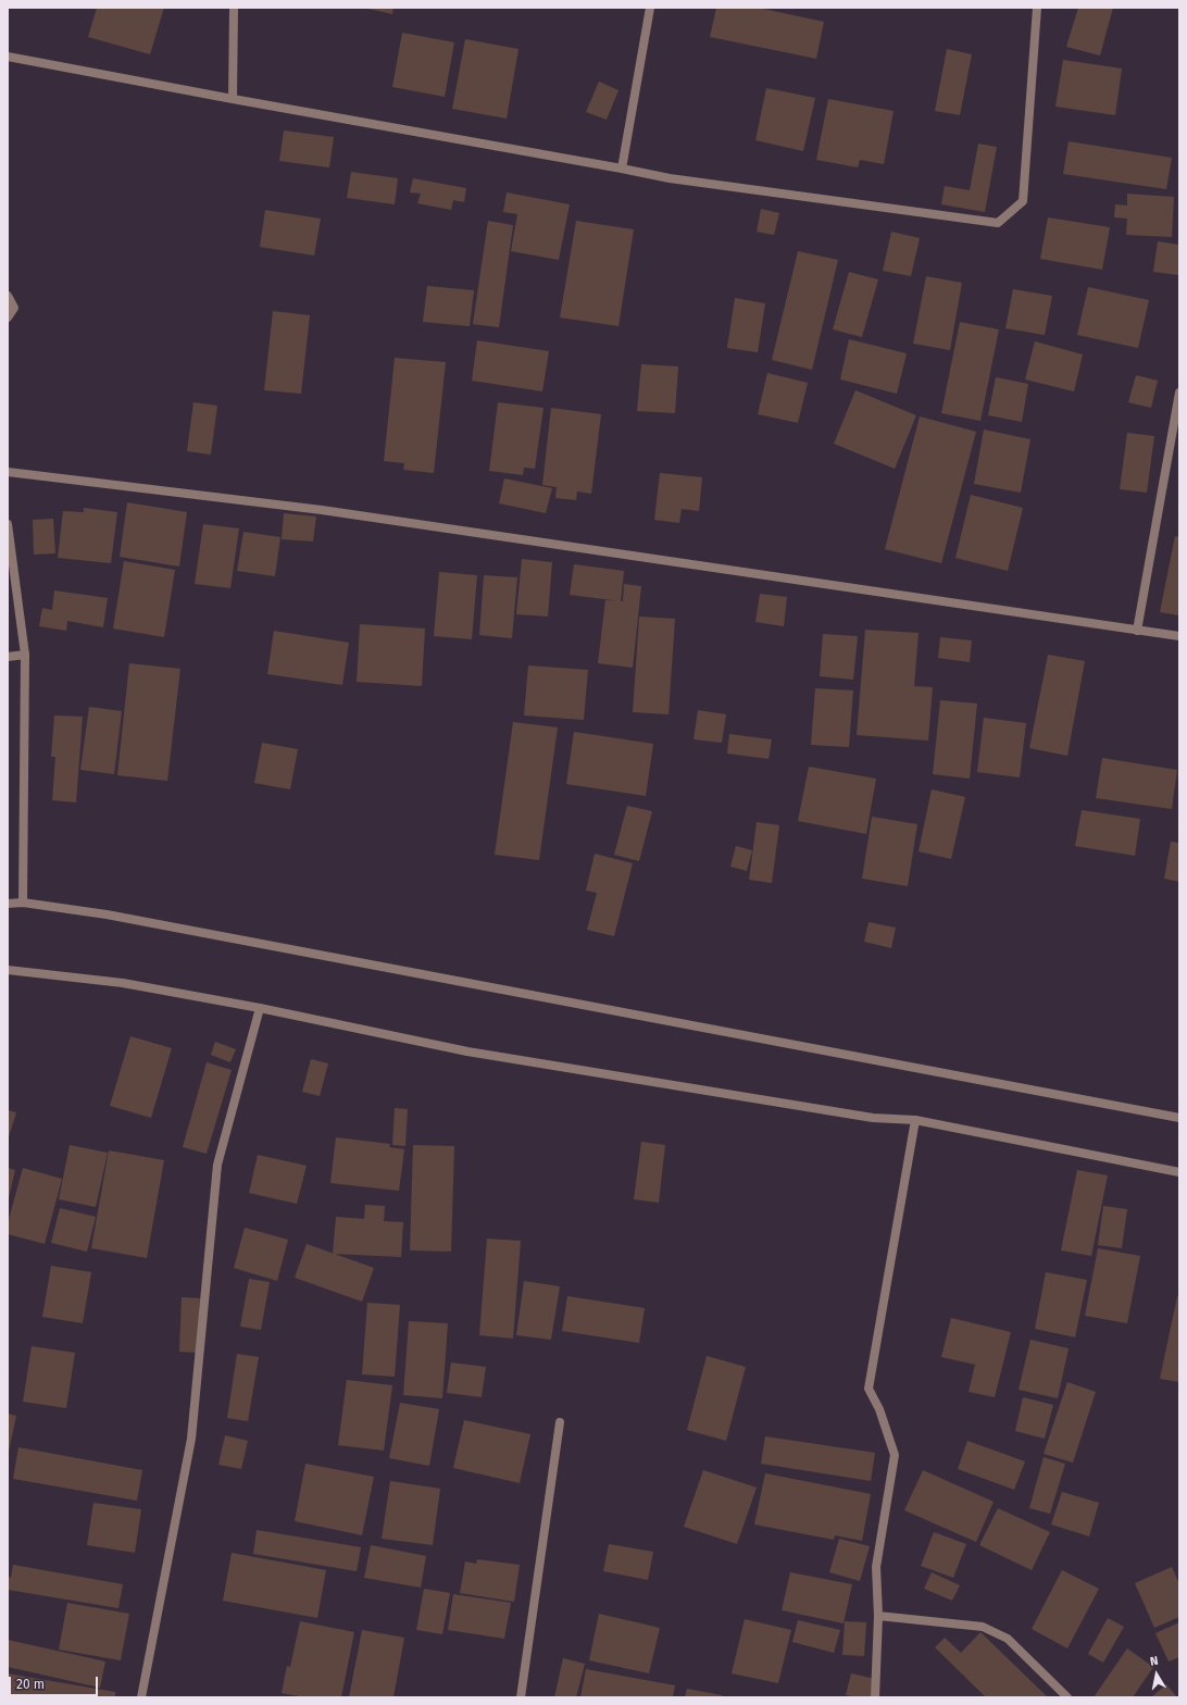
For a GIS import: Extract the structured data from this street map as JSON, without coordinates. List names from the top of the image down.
{
  "scale_bar": "20 m",
  "north": "top"
}
